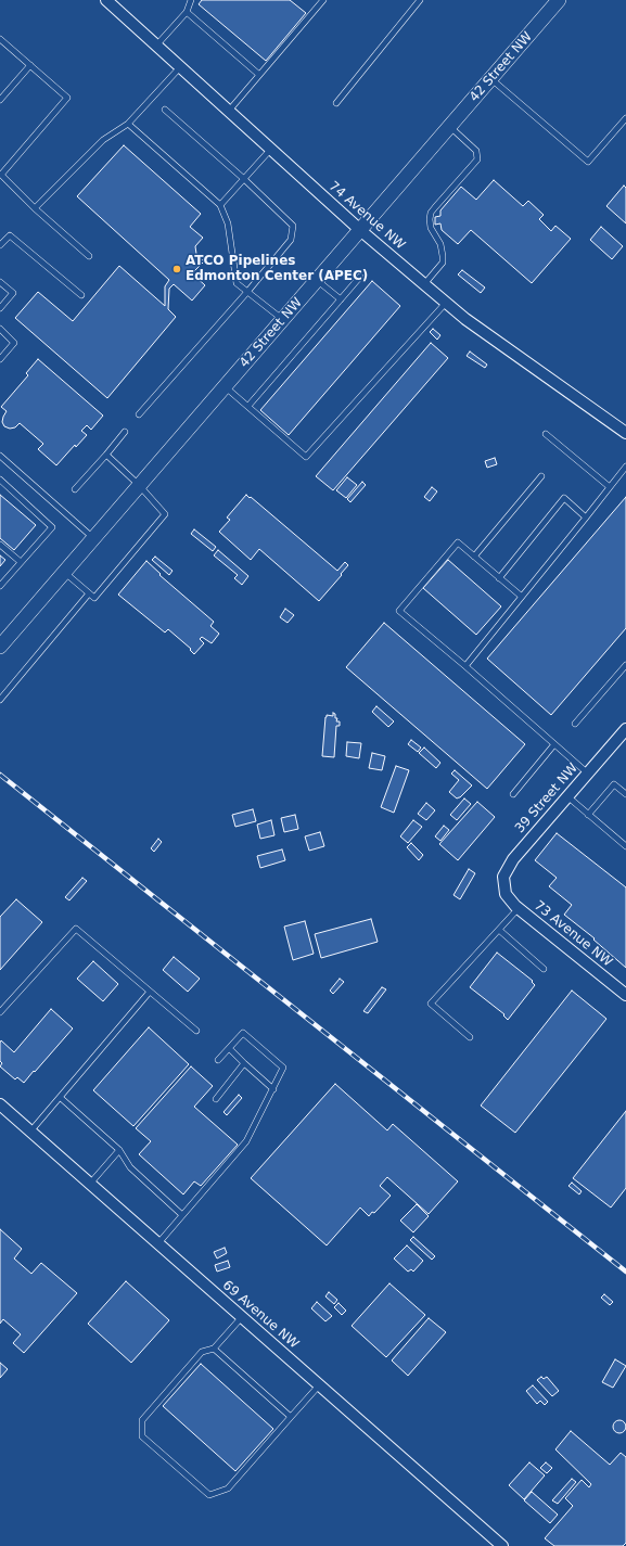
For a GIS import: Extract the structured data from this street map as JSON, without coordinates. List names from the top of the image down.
{
  "streets": {
    "street": [
      "42 Street NW",
      "74 Avenue NW",
      "39 Street NW",
      "73 Avenue NW",
      "69 Avenue NW"
    ]
  },
  "crossings": [
    ["42 Street NW", "74 Avenue NW"],
    ["39 Street NW", "73 Avenue NW"]
  ],
  "places": ["ATCO Pipelines Edmonton Center (APEC)"]
}
